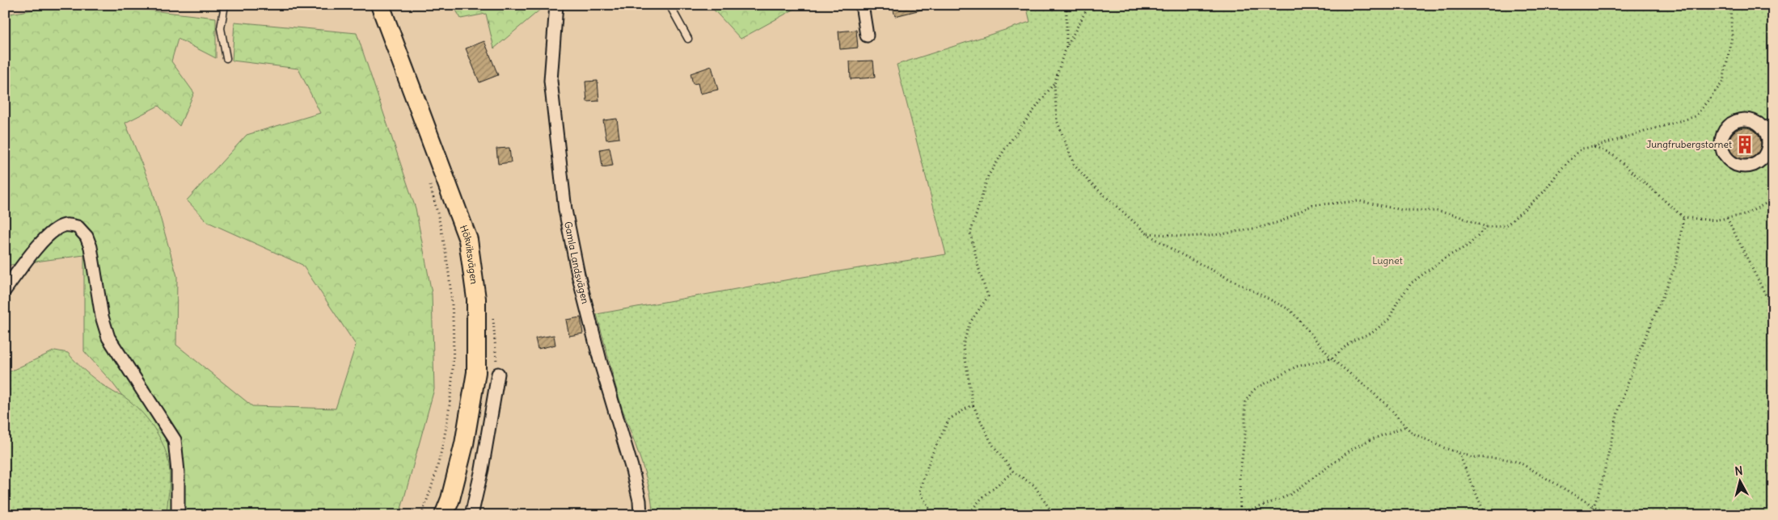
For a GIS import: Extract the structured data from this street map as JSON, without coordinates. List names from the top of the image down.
{
  "streets": {
    "main road": ["Hökviksvägen"],
    "street": ["Gamla Landsvägen"]
  },
  "parks": ["Lugnet"],
  "places": {
    "building": ["Jungfrubergstornet"]
  },
  "north": "top"
}
